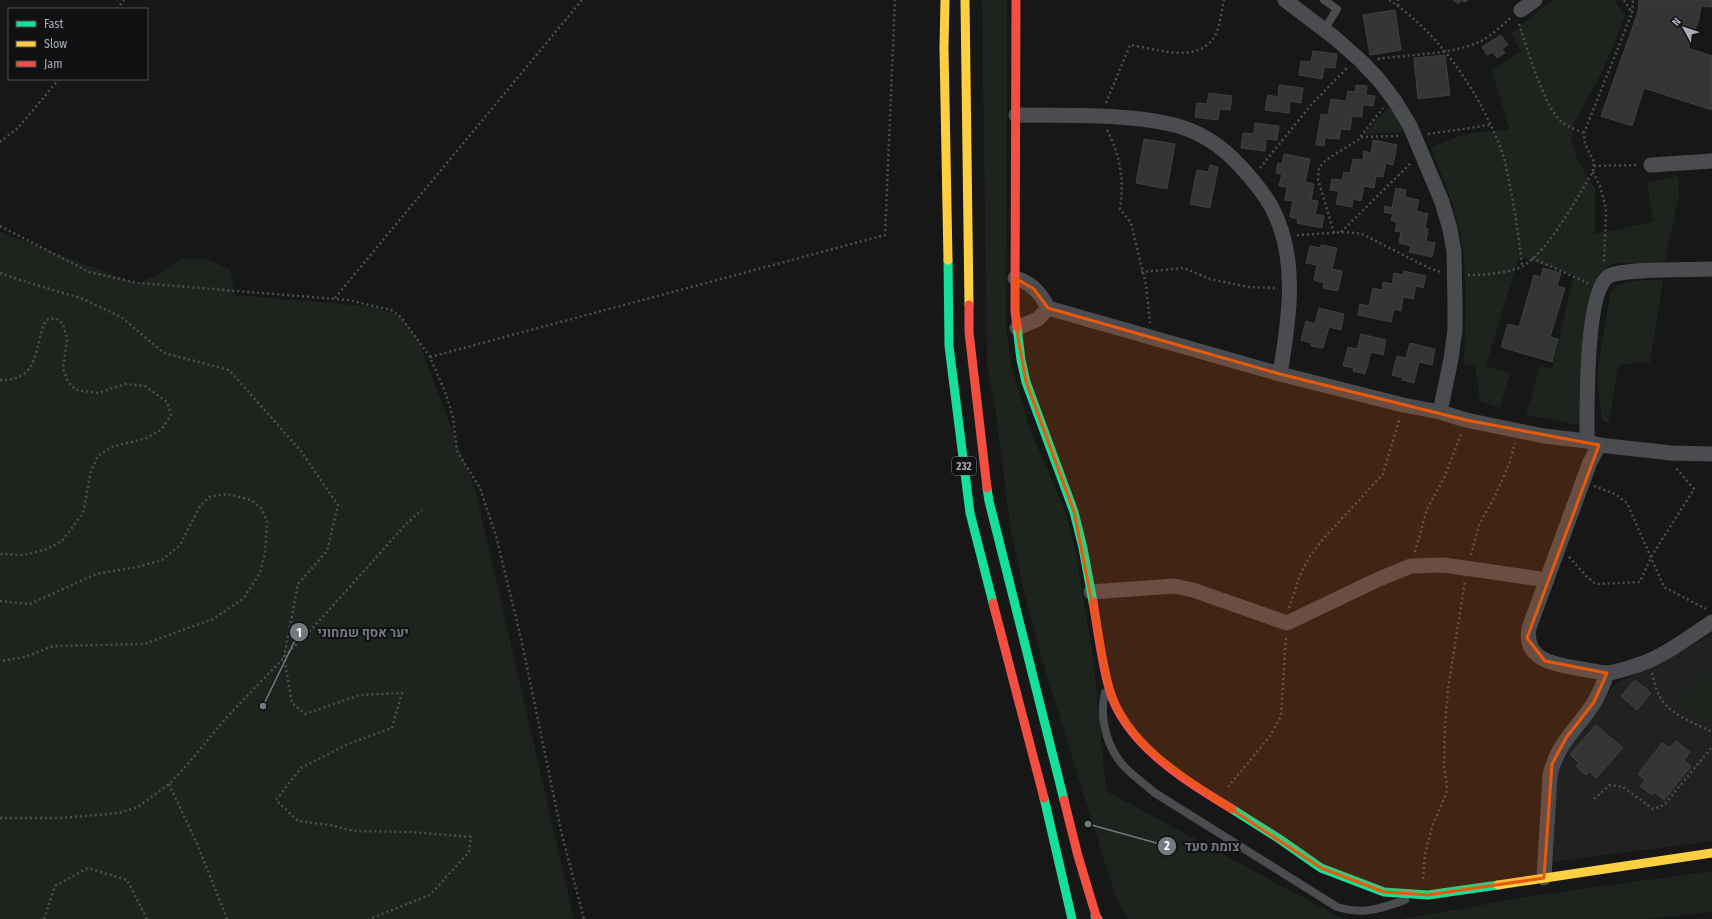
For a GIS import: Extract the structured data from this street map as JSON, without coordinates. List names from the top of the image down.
{
  "streets": {
    "main road": ["232"]
  },
  "places": ["יער אסף שמחוני", "צומת סעד"],
  "legend": ["Fast", "Slow", "Jam"],
  "north": "top left"
}
